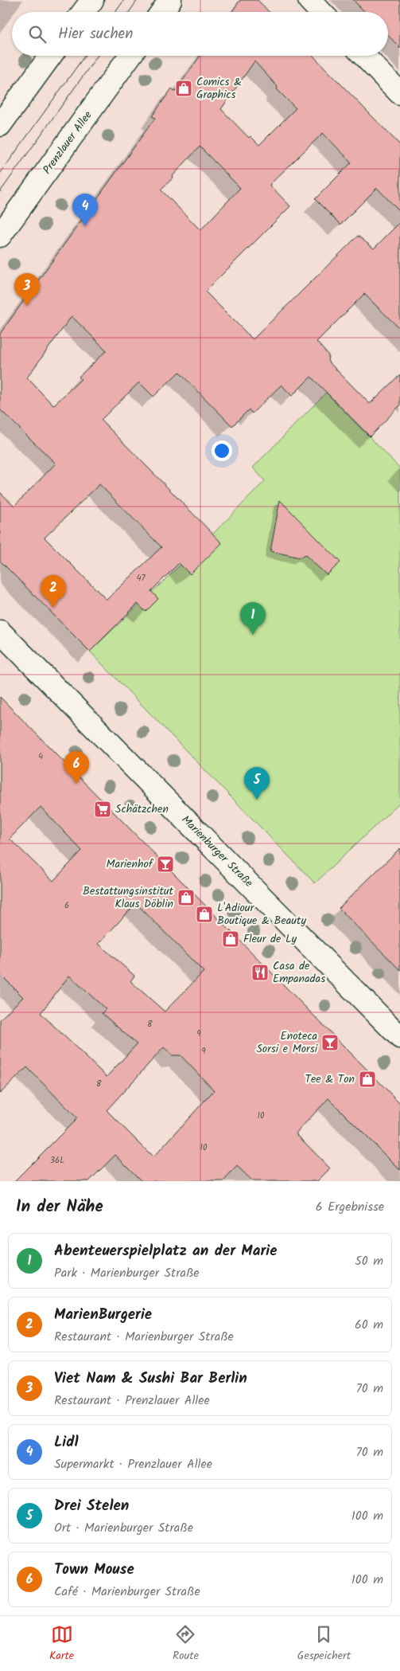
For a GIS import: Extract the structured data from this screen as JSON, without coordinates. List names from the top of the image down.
{
  "streets": {
    "street": ["Prenzlauer Allee", "Marienburger Straße"]
  },
  "places": {
    "shop": [
      "Comics & Graphics",
      "Bestattungsinstitut Klaus Döblin",
      "L'Adiour Boutique & Beauty",
      "Fleur de Ly",
      "Tee & Ton"
    ],
    "supermarket": ["Schätzchen"],
    "bar": ["Marienhof", "Enoteca Sorsi e Morsi"],
    "restaurant": ["Casa de Empanadas"]
  },
  "house_numbers": [
    "47",
    "4",
    "6",
    "8",
    "9",
    "9",
    "8",
    "10",
    "10",
    "36L"
  ],
  "page": {
    "search": "Hier suchen",
    "pins": [
      "4",
      "3",
      "2",
      "1",
      "6",
      "5"
    ],
    "heading": ["In der Nähe", "6 Ergebnisse"],
    "list": [
      {
        "mark": "1",
        "name": "Abenteuerspielplatz an der Marie",
        "note": "Park · Marienburger Straße",
        "value": "50 m"
      },
      {
        "mark": "2",
        "name": "MarienBurgerie",
        "note": "Restaurant · Marienburger Straße",
        "value": "60 m"
      },
      {
        "mark": "3",
        "name": "Viet Nam & Sushi Bar Berlin",
        "note": "Restaurant · Prenzlauer Allee",
        "value": "70 m"
      },
      {
        "mark": "4",
        "name": "Lidl",
        "note": "Supermarkt · Prenzlauer Allee",
        "value": "70 m"
      },
      {
        "mark": "5",
        "name": "Drei Stelen",
        "note": "Ort · Marienburger Straße",
        "value": "100 m"
      },
      {
        "mark": "6",
        "name": "Town Mouse",
        "note": "Café · Marienburger Straße",
        "value": "100 m"
      }
    ],
    "nav": ["Karte", "Route", "Gespeichert"]
  }
}
